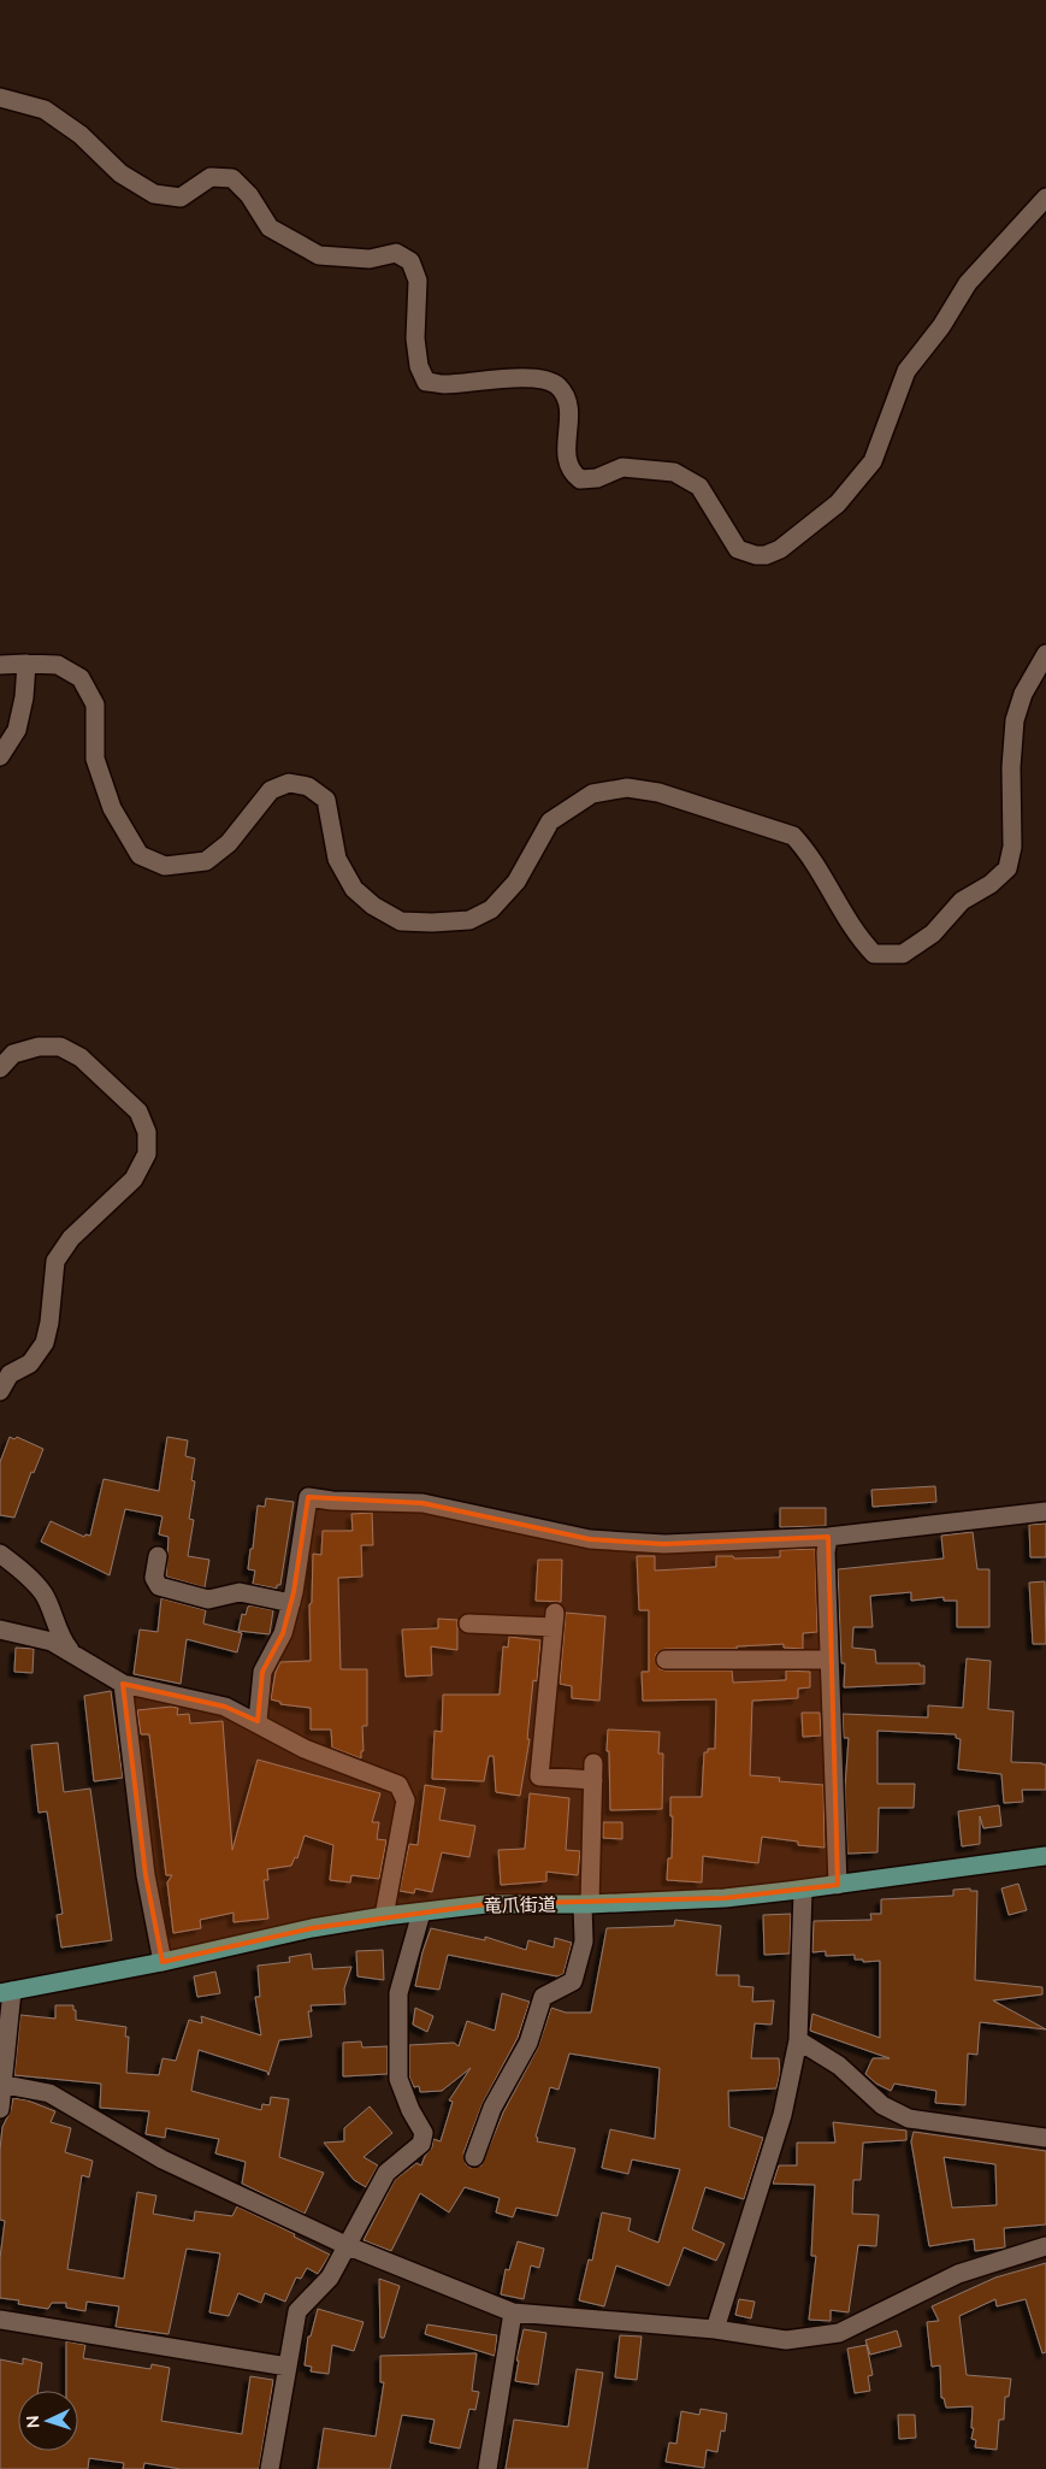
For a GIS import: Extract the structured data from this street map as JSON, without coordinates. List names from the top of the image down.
{
  "streets": {
    "main road": ["竜爪街道"]
  },
  "north": "left"
}
